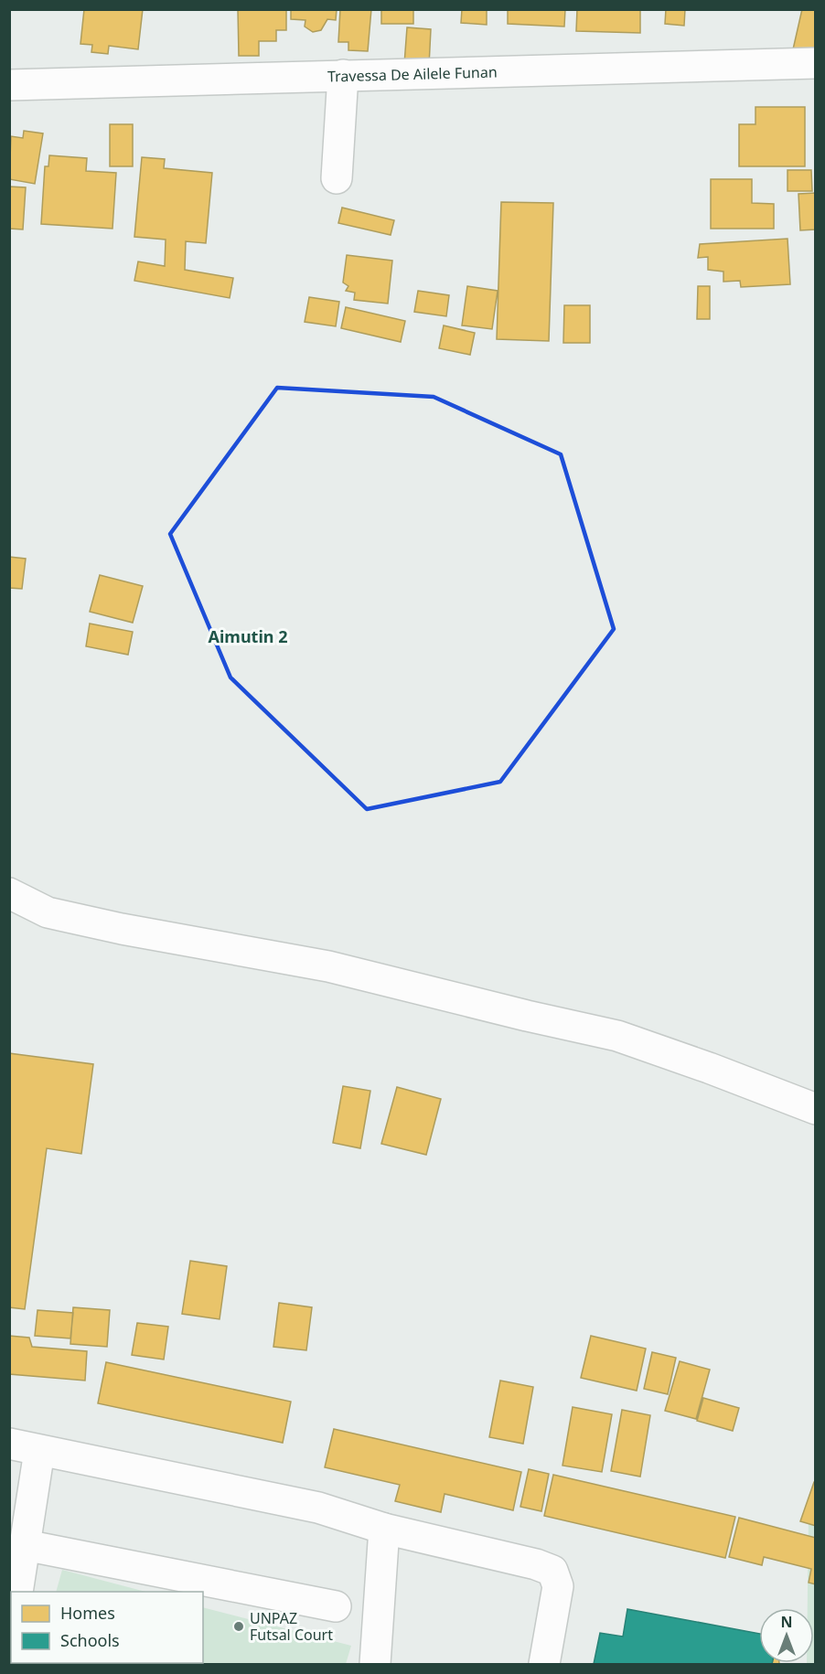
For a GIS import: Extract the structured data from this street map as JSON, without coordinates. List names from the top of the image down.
{
  "streets": {
    "street": ["Travessa De Ailele Funan"]
  },
  "districts": ["Aimutin 2"],
  "places": ["UNPAZ Futsal Court"],
  "legend": ["Homes", "Schools"],
  "north": "top"
}
